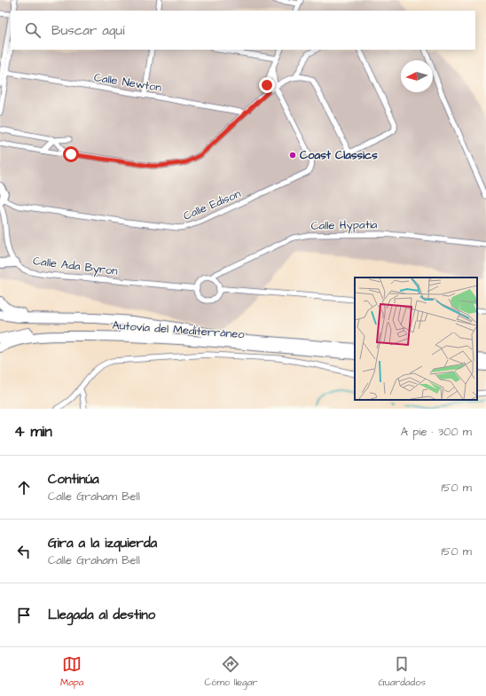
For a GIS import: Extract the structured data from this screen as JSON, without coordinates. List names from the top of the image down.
{
  "streets": {
    "highway": ["Autovía del Mediterráneo"],
    "street": [
      "Calle Newton",
      "Calle Edison",
      "Calle Hypatia",
      "Calle Ada Byron"
    ]
  },
  "crossings": [
    ["Calle Hypatia", "Calle Ada Byron"]
  ],
  "places": ["Coast Classics"],
  "north": "left",
  "page": {
    "search": "Buscar aquí",
    "heading": ["4 min", "A pie · 300 m"],
    "list": [
      ["Continúa", "Calle Graham Bell", "150 m"],
      ["Gira a la izquierda", "Calle Graham Bell", "150 m"],
      "Llegada al destino"
    ],
    "nav": ["Mapa", "Cómo llegar", "Guardados"]
  }
}
